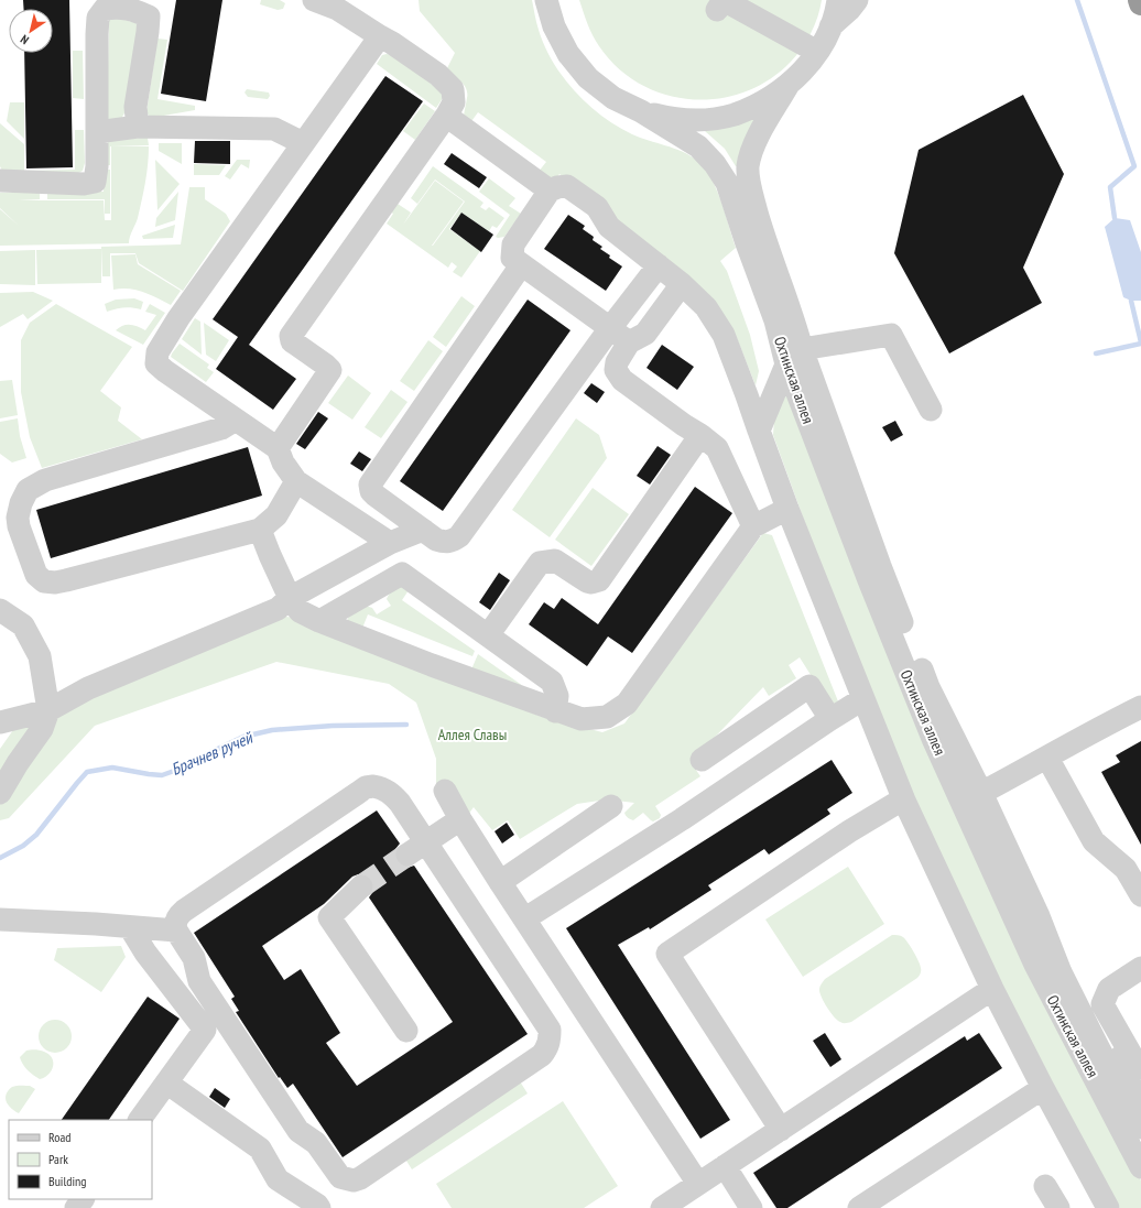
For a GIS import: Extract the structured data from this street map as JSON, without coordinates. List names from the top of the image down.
{
  "streets": {
    "street": ["Охтинская аллея"]
  },
  "water": ["Брачнев ручей"],
  "parks": ["Аллея Славы"],
  "legend": ["Road", "Park", "Building"],
  "north": "bottom left"
}
